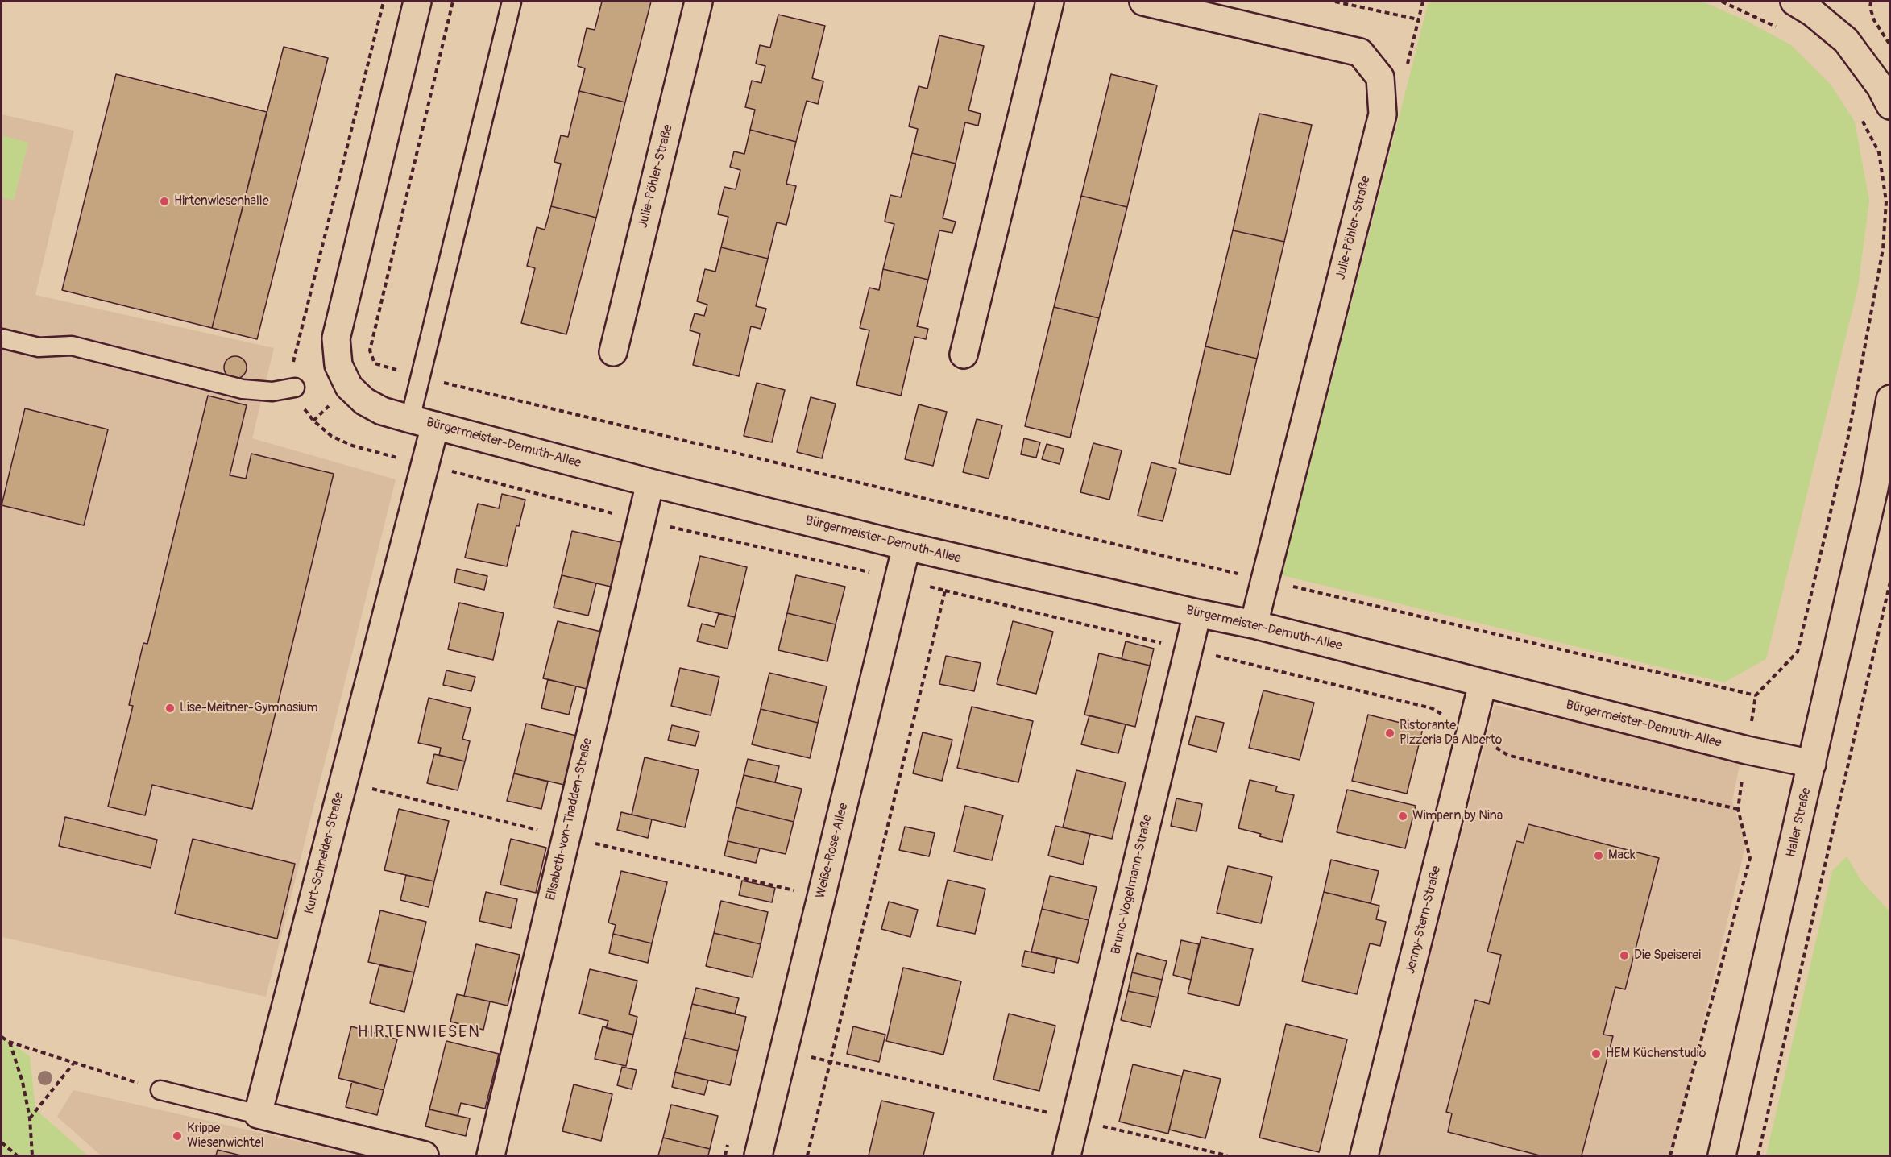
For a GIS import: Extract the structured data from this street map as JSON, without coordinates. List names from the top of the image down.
{
  "streets": {
    "street": [
      "Julie-Pöhler-Straße",
      "Bürgermeister-Demuth-Allee",
      "Elisabeth-von-Thadden-Straße",
      "Haller Straße",
      "Weiße-Rose-Allee",
      "Kurt-Schneider-Straße",
      "Bruno-Vogelmann-Straße",
      "Jenny-Stern-Straße"
    ]
  },
  "crossings": [
    ["Julie-Pöhler-Straße", "Bürgermeister-Demuth-Allee"],
    ["Bürgermeister-Demuth-Allee", "Elisabeth-von-Thadden-Straße"],
    ["Bürgermeister-Demuth-Allee", "Haller Straße"],
    ["Bürgermeister-Demuth-Allee", "Weiße-Rose-Allee"],
    ["Bürgermeister-Demuth-Allee", "Kurt-Schneider-Straße"],
    ["Bürgermeister-Demuth-Allee", "Bruno-Vogelmann-Straße"],
    ["Bürgermeister-Demuth-Allee", "Jenny-Stern-Straße"]
  ],
  "districts": ["HIRTENWIESEN"],
  "places": [
    "Hirtenwiesenhalle",
    "Lise-Meitner-Gymnasium",
    "Ristorante Pizzeria Da Alberto",
    "Wimpern by Nina",
    "Mack",
    "Die Speiserei",
    "HEM Küchenstudio",
    "Krippe Wiesenwichtel"
  ]
}
